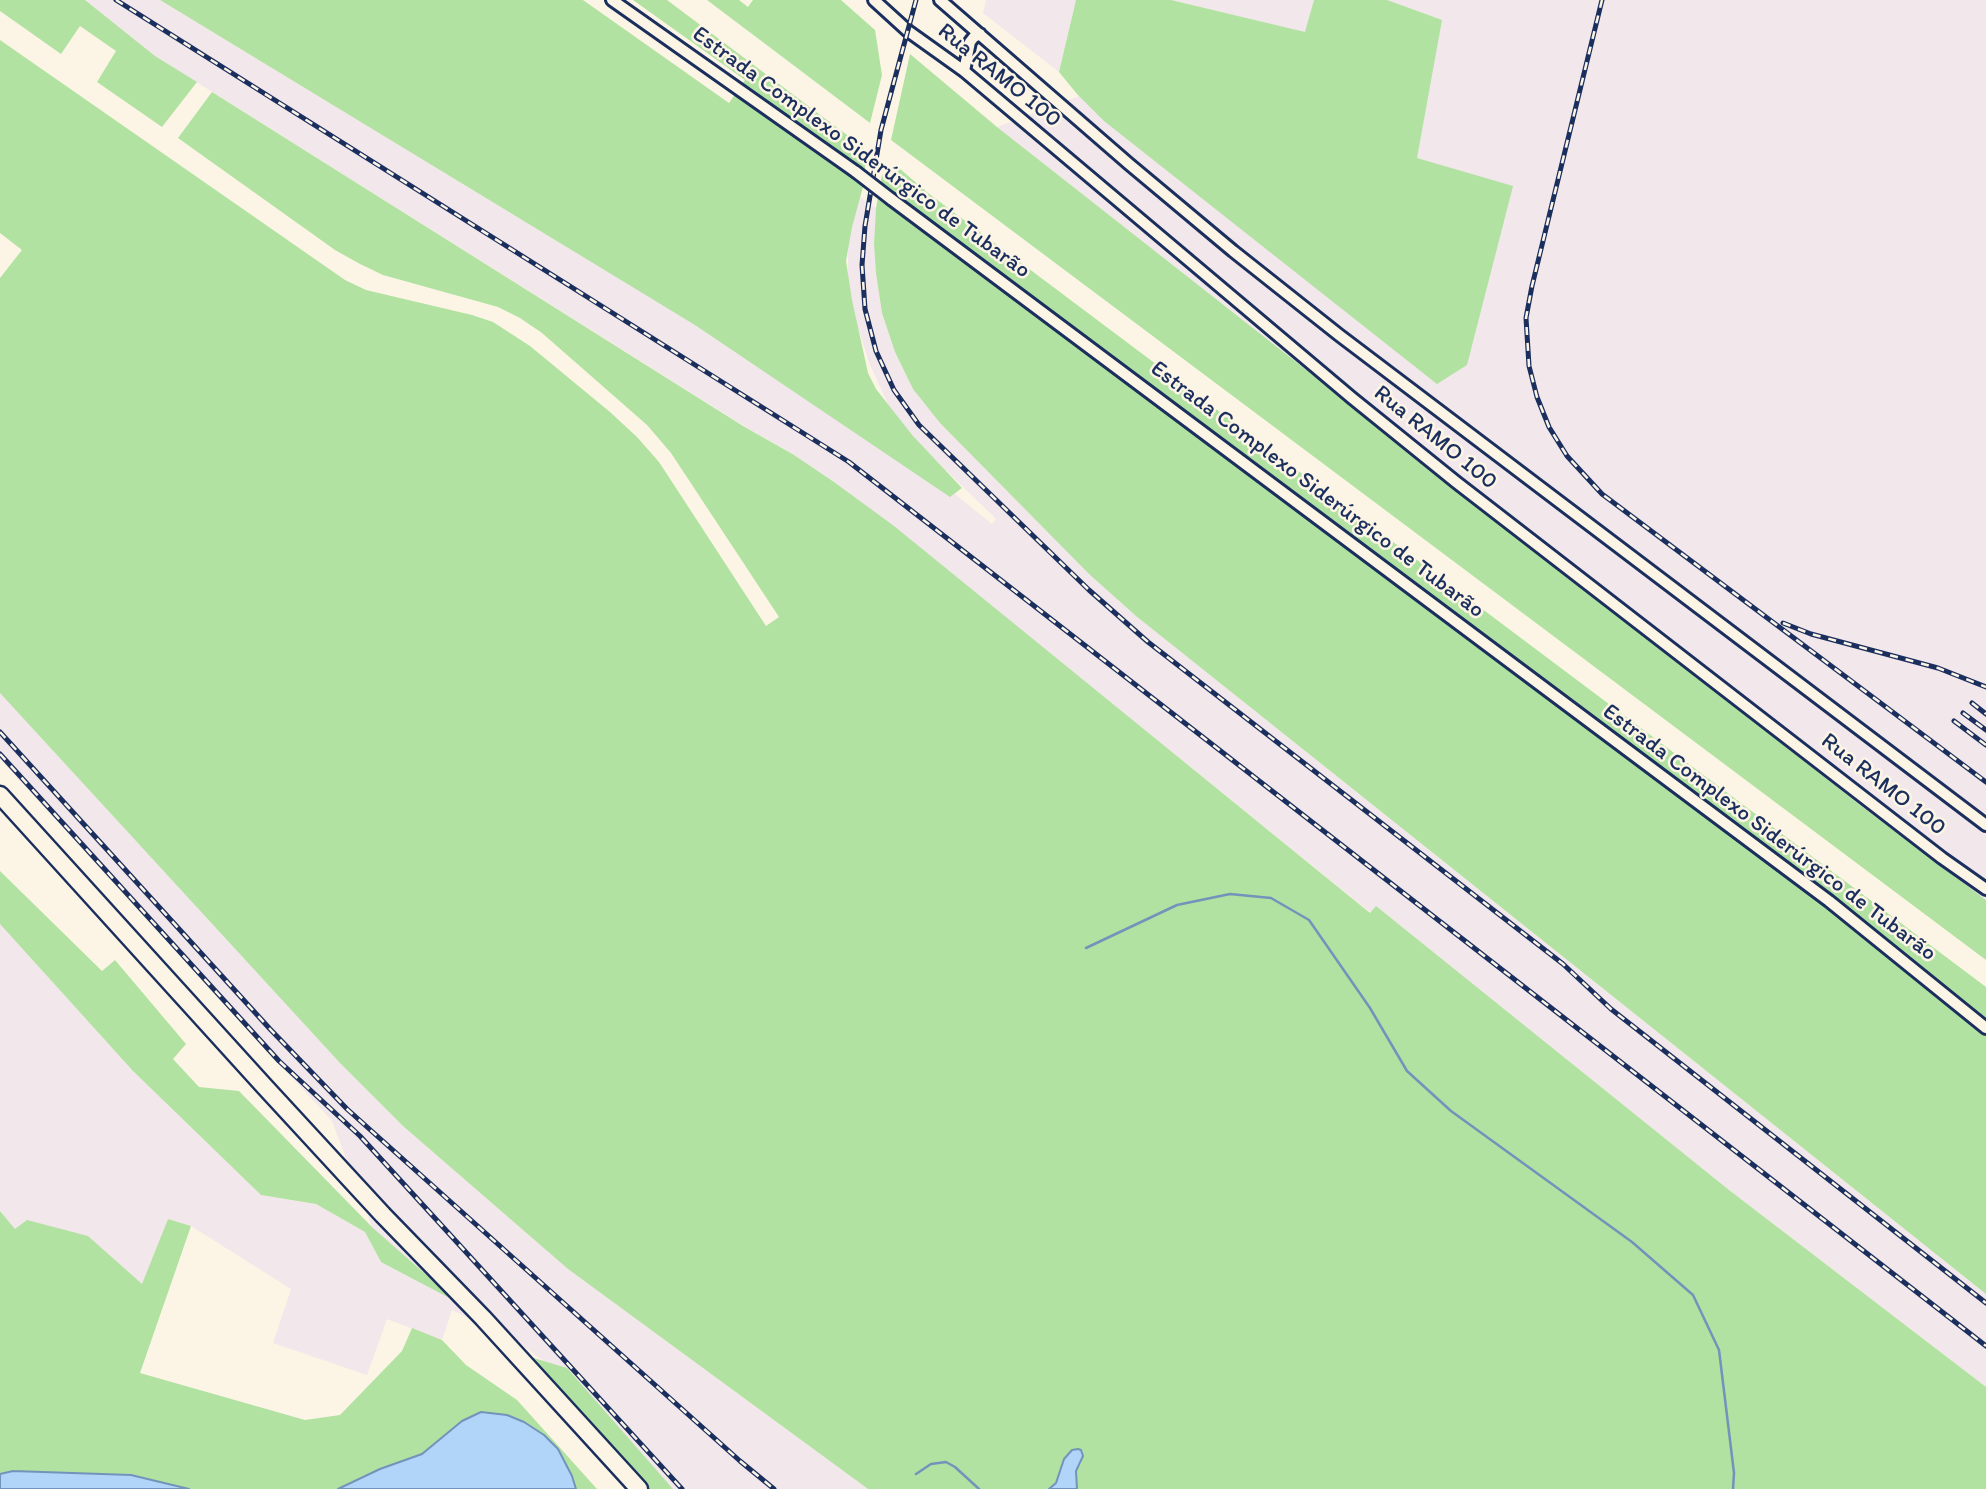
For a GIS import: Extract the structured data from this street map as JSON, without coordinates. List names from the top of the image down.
{
  "streets": {
    "street": ["Rua RAMO 100", "Estrada Complexo Siderúrgico de Tubarão"]
  }
}
